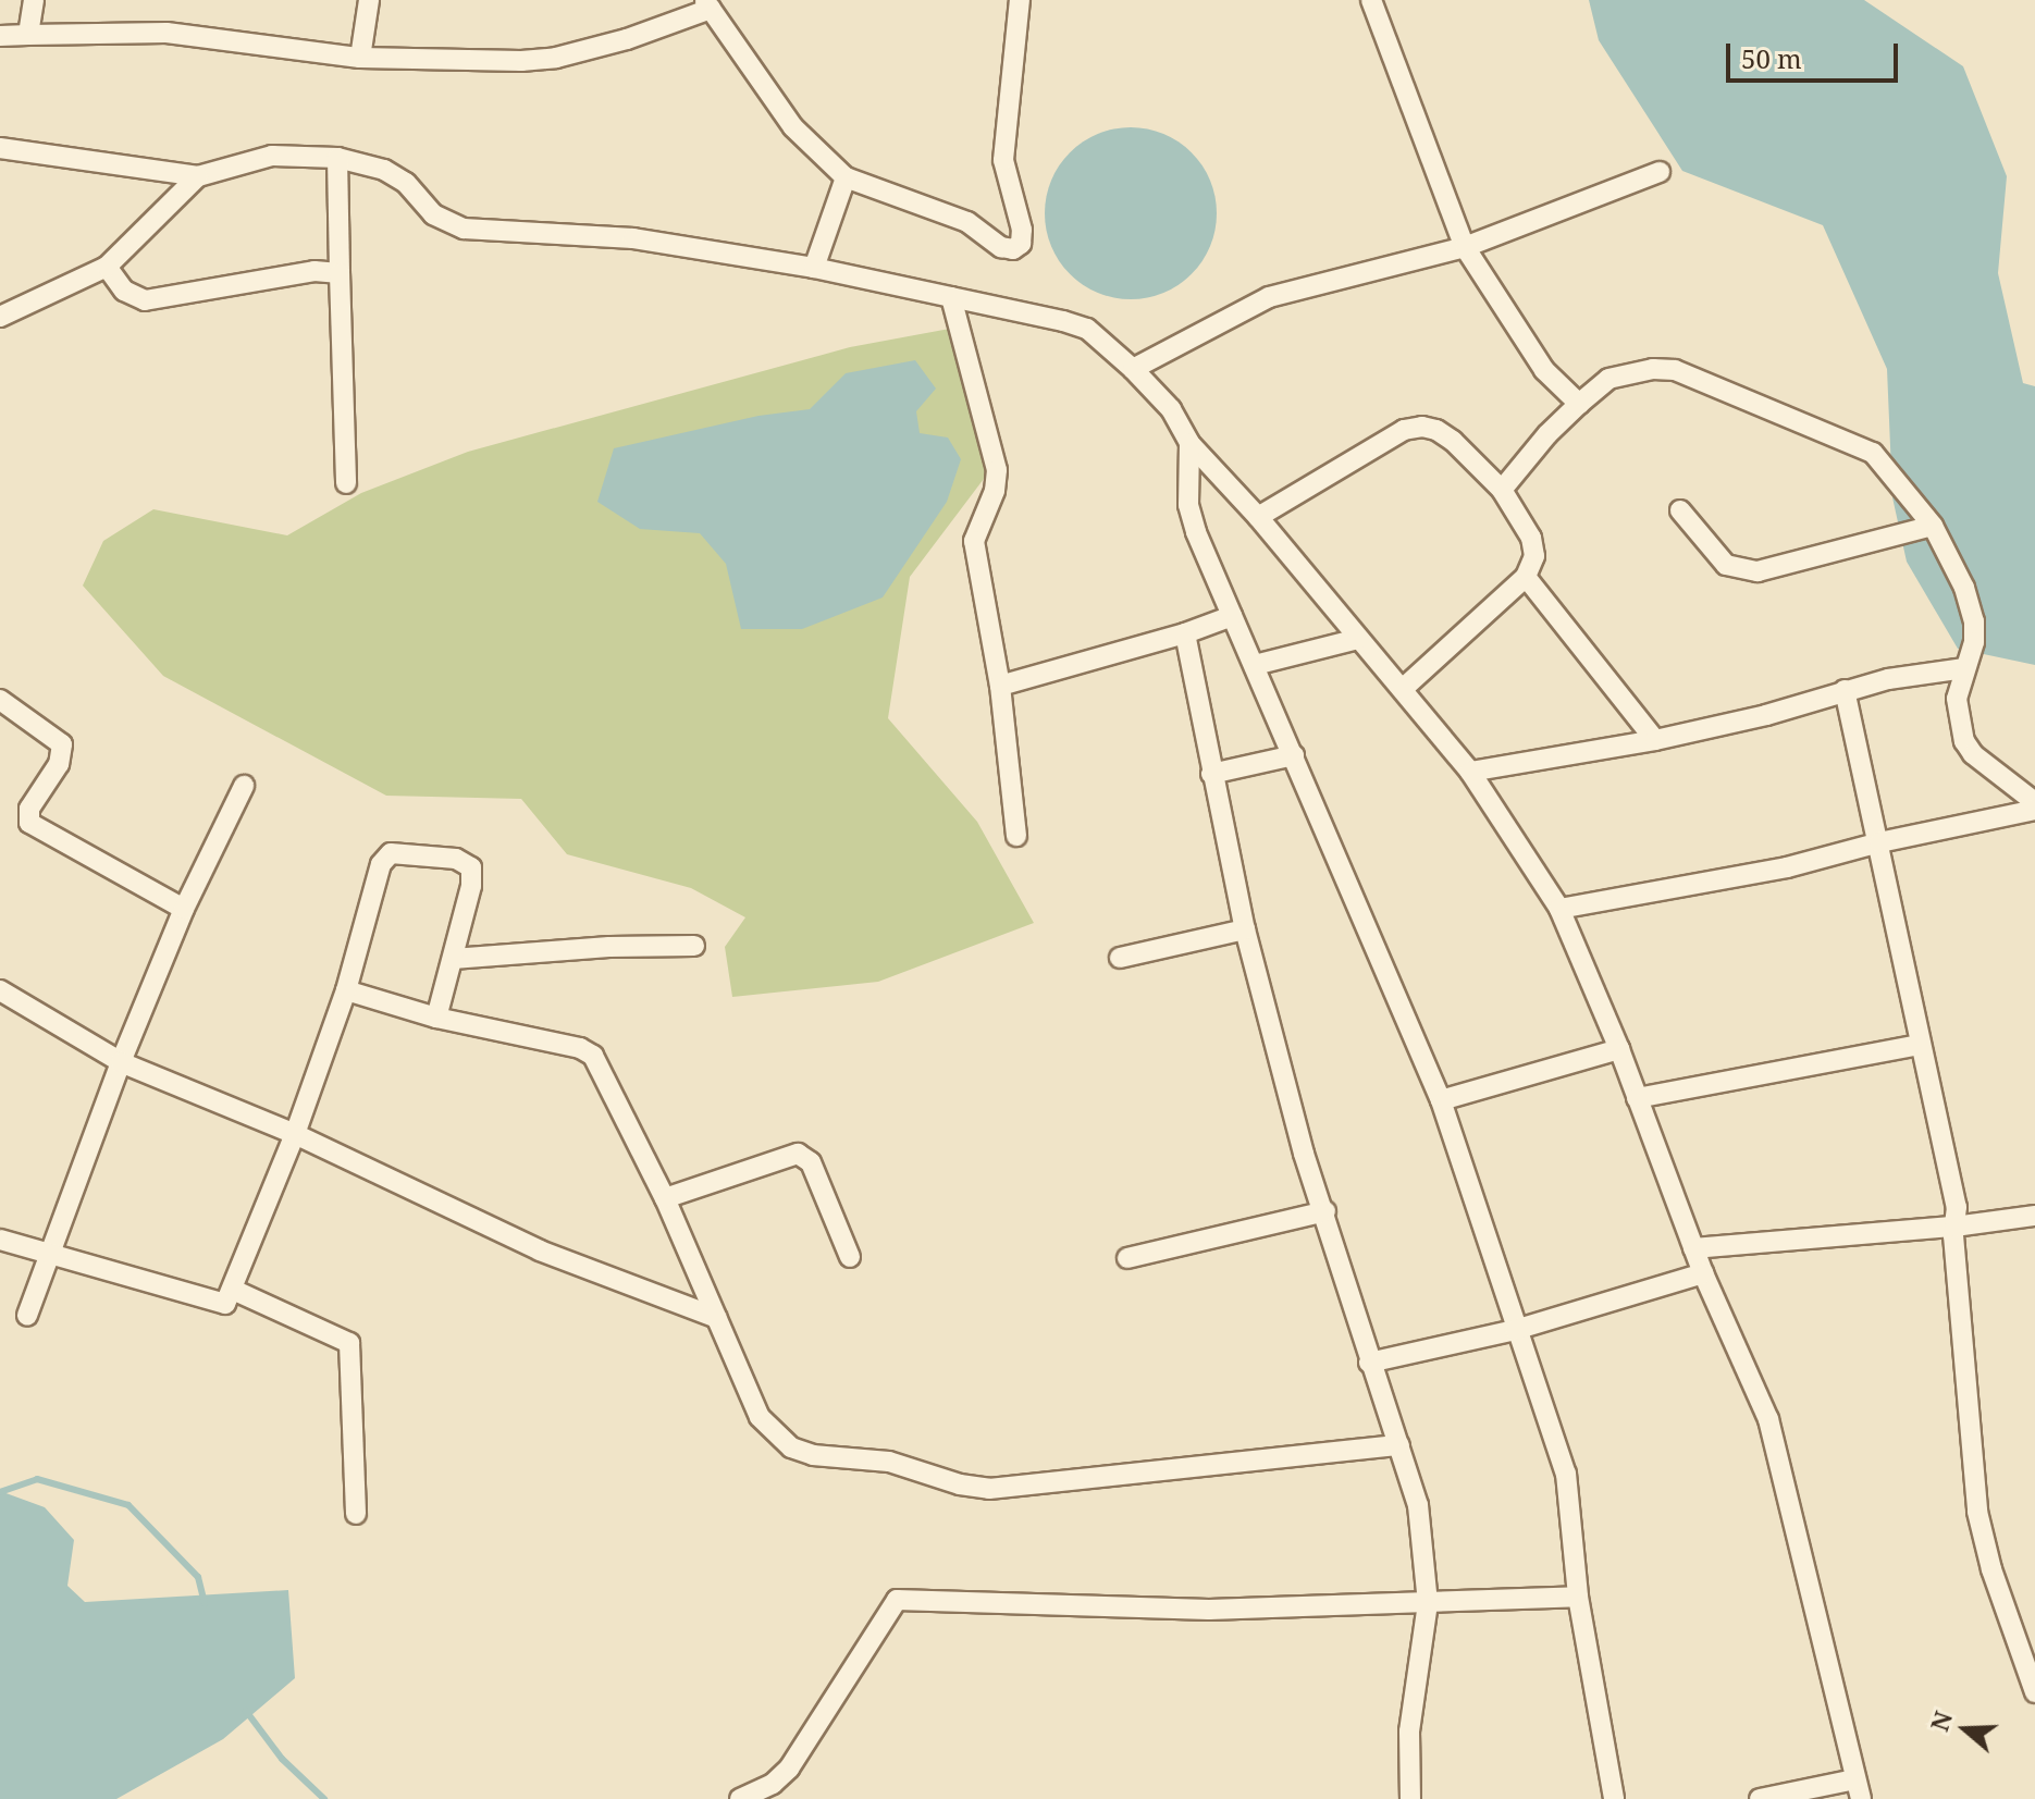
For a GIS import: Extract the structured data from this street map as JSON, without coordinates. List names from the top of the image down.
{
  "scale_bar": "50 m",
  "north": "left"
}
